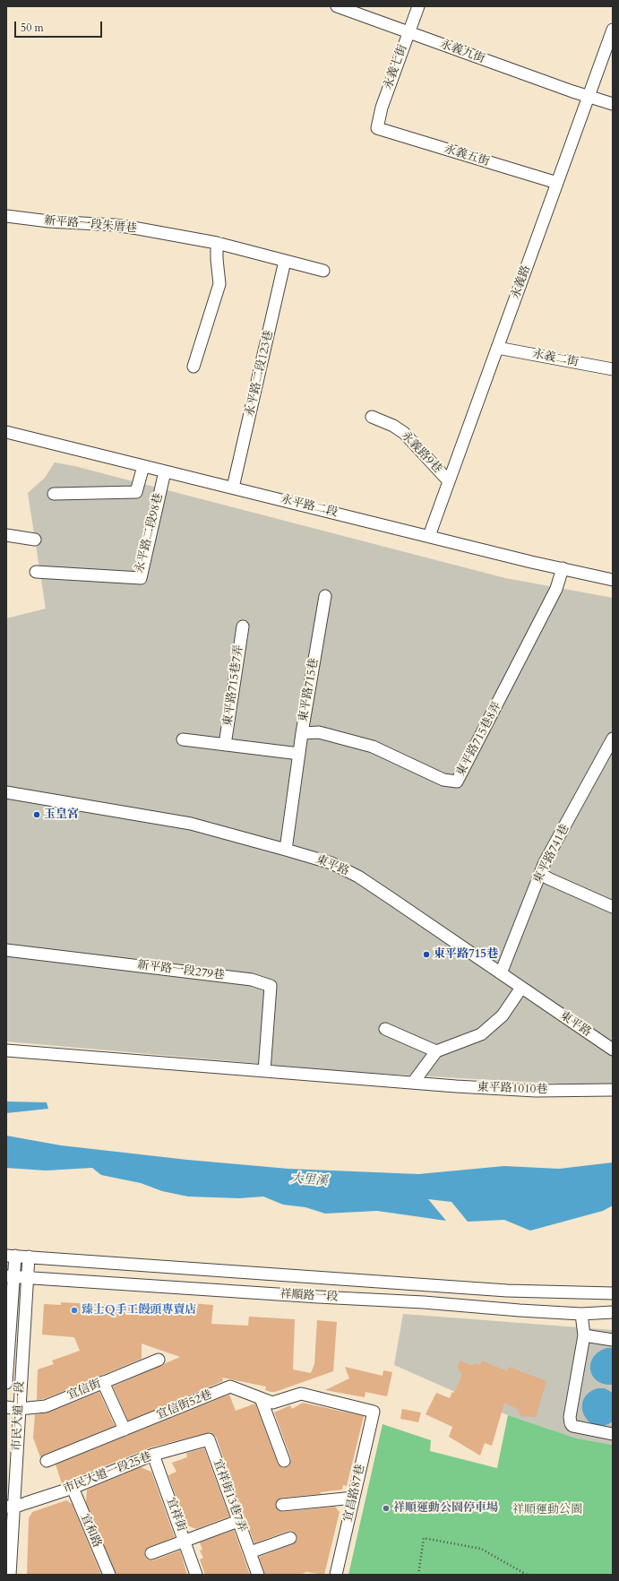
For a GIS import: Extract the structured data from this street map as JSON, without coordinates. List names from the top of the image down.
{
  "streets": {
    "street": [
      "永義九街",
      "永義七街",
      "永義五街",
      "新平路一段朱厝巷",
      "永義路",
      "永義二街",
      "永平路二段123巷",
      "永義路9巷",
      "永平路二段",
      "永平路二段98巷",
      "東平路715巷7弄",
      "東平路715巷",
      "東平路715巷8弄",
      "東平路741巷",
      "東平路",
      "新平路一段279巷",
      "東平路1010巷",
      "祥順路一段",
      "宜信街",
      "宜信街52巷",
      "市民大道一段",
      "市民大道一段25巷",
      "宜昌路87巷",
      "宜祥街13巷7弄",
      "宜祥街",
      "宜和路"
    ]
  },
  "crossings": [
    ["永義九街", "永義七街"],
    ["永義九街", "永義路"],
    ["永義七街", "永義五街"],
    ["永義五街", "永義路"],
    ["新平路一段朱厝巷", "永平路二段123巷"],
    ["永義路", "永義二街"],
    ["永義路", "永義路9巷"],
    ["永義路", "永平路二段"],
    ["永平路二段123巷", "永平路二段"],
    ["永平路二段", "永平路二段98巷"],
    ["永平路二段", "東平路715巷8弄"],
    ["東平路715巷", "東平路715巷8弄"],
    ["東平路715巷", "東平路"],
    ["東平路741巷", "東平路"],
    ["新平路一段279巷", "東平路1010巷"],
    ["祥順路一段", "市民大道一段"],
    ["宜信街", "市民大道一段"],
    ["宜信街52巷", "宜昌路87巷"],
    ["市民大道一段", "市民大道一段25巷"],
    ["市民大道一段25巷", "宜祥街13巷7弄"],
    ["市民大道一段25巷", "宜祥街"],
    ["市民大道一段25巷", "宜和路"]
  ],
  "water": ["大里溪"],
  "parks": ["祥順運動公園"],
  "places": [
    "玉皇宮",
    "東平路715巷",
    "臻士Q手工饅頭專賣店",
    "祥順運動公園停車場"
  ],
  "scale_bar": "50 m"
}
